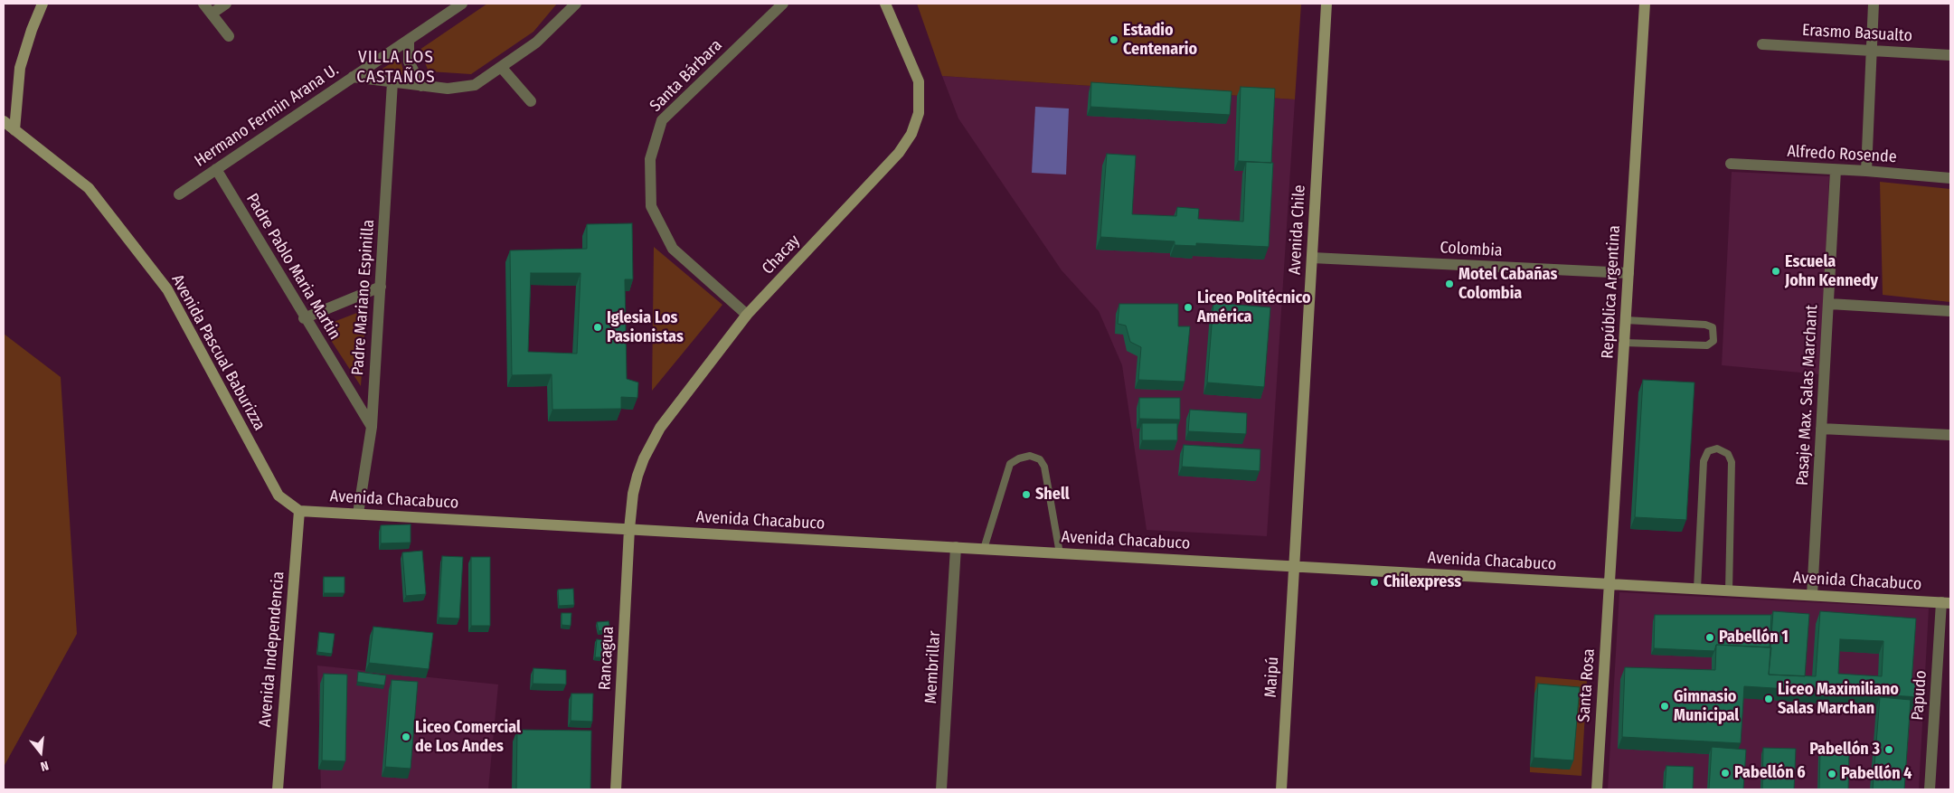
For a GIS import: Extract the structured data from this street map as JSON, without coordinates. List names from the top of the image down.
{
  "streets": {
    "main road": [
      "Avenida Chile",
      "Chacay",
      "República Argentina",
      "Avenida Pascual Baburizza",
      "Avenida Chacabuco",
      "Avenida Independencia",
      "Rancagua",
      "Maipú",
      "Santa Rosa"
    ],
    "street": [
      "Erasmo Basualto",
      "Santa Bárbara",
      "Hermano Fermin Arana U.",
      "Alfredo Rosende",
      "Colombia",
      "Padre Pablo Maria Martin",
      "Padre Mariano Espinilla",
      "Pasaje Max. Salas Marchant",
      "Membrillar",
      "Papudo"
    ]
  },
  "crossings": [
    ["Santa Bárbara", "Chacay"],
    ["Hermano Fermin Arana U.", "Padre Pablo Maria Martin"],
    ["Alfredo Rosende", "Pasaje Max. Salas Marchant"],
    ["Avenida Chile", "Colombia"],
    ["Avenida Chile", "Avenida Chacabuco"],
    ["Avenida Chile", "Maipú"],
    ["Colombia", "República Argentina"],
    ["Chacay", "Avenida Chacabuco"],
    ["Chacay", "Rancagua"],
    ["Padre Pablo Maria Martin", "Padre Mariano Espinilla"],
    ["República Argentina", "Avenida Chacabuco"],
    ["República Argentina", "Santa Rosa"],
    ["Padre Mariano Espinilla", "Avenida Chacabuco"],
    ["Avenida Pascual Baburizza", "Avenida Chacabuco"],
    ["Avenida Pascual Baburizza", "Avenida Independencia"],
    ["Pasaje Max. Salas Marchant", "Avenida Chacabuco"],
    ["Avenida Chacabuco", "Avenida Independencia"],
    ["Avenida Chacabuco", "Rancagua"],
    ["Avenida Chacabuco", "Membrillar"],
    ["Avenida Chacabuco", "Maipú"],
    ["Avenida Chacabuco", "Santa Rosa"],
    ["Avenida Chacabuco", "Papudo"]
  ],
  "districts": ["VILLA LOS CASTAÑOS"],
  "places": [
    "Estadio Centenario",
    "Escuela John Kennedy",
    "Motel Cabañas Colombia",
    "Liceo Politécnico América",
    "Iglesia Los Pasionistas",
    "Shell",
    "Chilexpress",
    "Pabellón 1",
    "Liceo Maximiliano Salas Marchan",
    "Gimnasio Municipal",
    "Liceo Comercial de Los Andes",
    "Pabellón 3",
    "Pabellón 6",
    "Pabellón 4"
  ],
  "north": "bottom"
}
